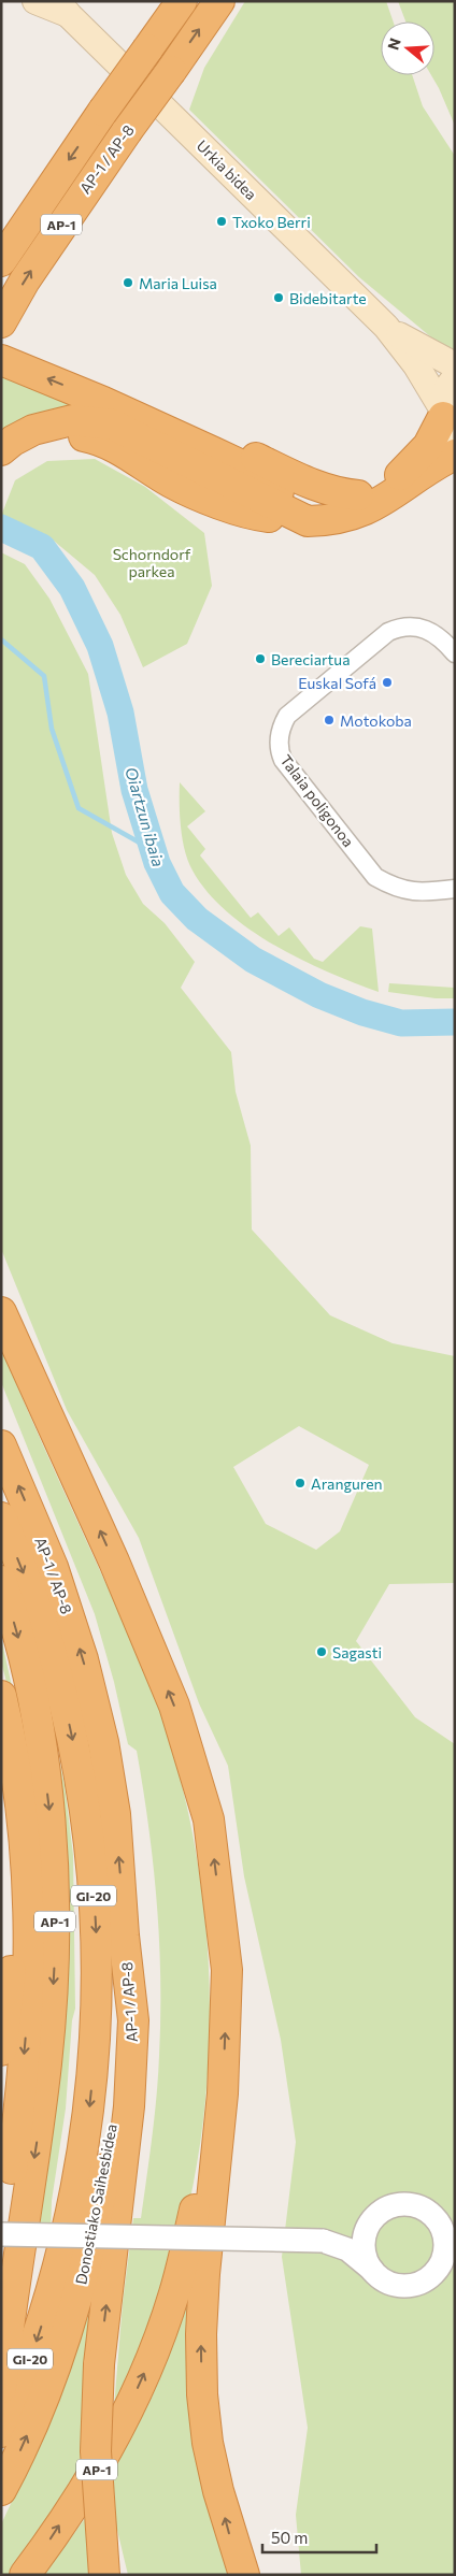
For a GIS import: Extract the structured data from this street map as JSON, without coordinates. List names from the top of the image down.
{
  "streets": {
    "highway": [
      "AP-1 / AP-8",
      "AP-1",
      "GI-20",
      "Donostiako Saihesbidea"
    ],
    "main road": ["Urkia bidea"],
    "street": ["Talaia poligonoa"]
  },
  "crossings": [
    ["AP-1 / AP-8", "Donostiako Saihesbidea"]
  ],
  "water": ["Oiartzun ibaia"],
  "parks": ["Schorndorf parkea"],
  "places": [
    "Txoko Berri",
    "Maria Luisa",
    "Bidebitarte",
    "Bereciartua",
    "Euskal Sofá",
    "Motokoba",
    "Aranguren",
    "Sagasti"
  ],
  "scale_bar": "50 m",
  "north": "left"
}
